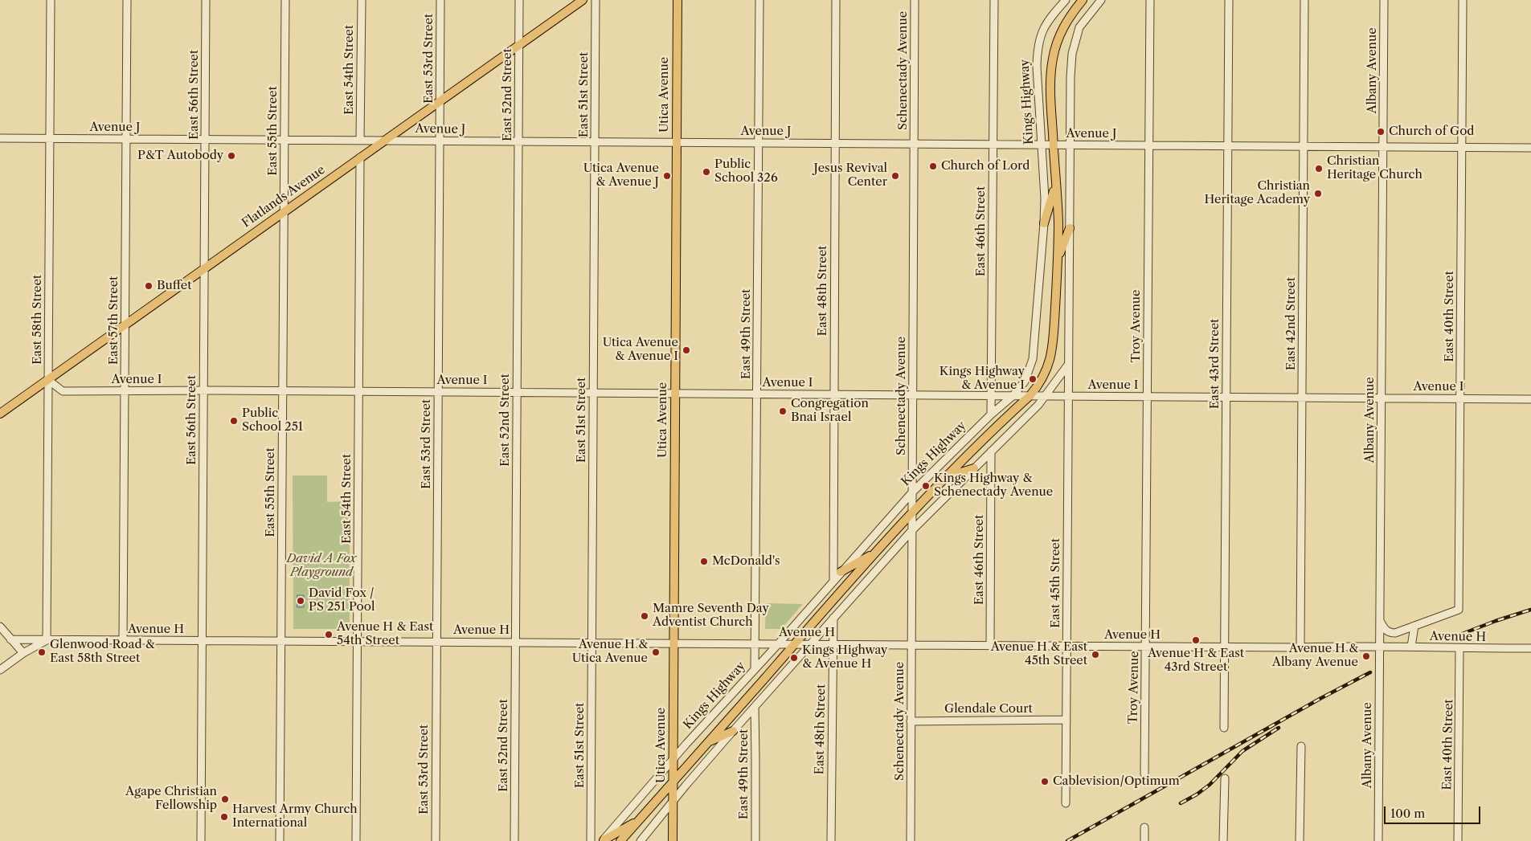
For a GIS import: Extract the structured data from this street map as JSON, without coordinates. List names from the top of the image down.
{
  "streets": {
    "main road": ["Utica Avenue", "Kings Highway", "Flatlands Avenue"],
    "street": [
      "East 53rd Street",
      "East 54th Street",
      "Schenectady Avenue",
      "Albany Avenue",
      "East 56th Street",
      "East 52nd Street",
      "East 51st Street",
      "Avenue J",
      "East 55th Street",
      "East 46th Street",
      "East 48th Street",
      "East 40th Street",
      "East 58th Street",
      "East 57th Street",
      "East 42nd Street",
      "Troy Avenue",
      "East 49th Street",
      "East 43rd Street",
      "Avenue I",
      "East 45th Street",
      "Avenue H",
      "Glendale Court"
    ]
  },
  "crossings": [
    ["East 53rd Street", "Avenue J"],
    ["East 53rd Street", "Flatlands Avenue"],
    ["East 53rd Street", "Avenue I"],
    ["East 53rd Street", "Avenue H"],
    ["East 54th Street", "Avenue J"],
    ["East 54th Street", "Flatlands Avenue"],
    ["East 54th Street", "Avenue I"],
    ["East 54th Street", "Avenue H"],
    ["Schenectady Avenue", "Kings Highway"],
    ["Schenectady Avenue", "Avenue J"],
    ["Schenectady Avenue", "Avenue I"],
    ["Schenectady Avenue", "Avenue H"],
    ["Schenectady Avenue", "Glendale Court"],
    ["Albany Avenue", "Avenue J"],
    ["Albany Avenue", "East 40th Street"],
    ["Albany Avenue", "Avenue I"],
    ["Albany Avenue", "Avenue H"],
    ["East 56th Street", "Avenue J"],
    ["East 56th Street", "Flatlands Avenue"],
    ["East 56th Street", "Avenue I"],
    ["East 56th Street", "Avenue H"],
    ["East 52nd Street", "Avenue J"],
    ["East 52nd Street", "Flatlands Avenue"],
    ["East 52nd Street", "Avenue I"],
    ["East 52nd Street", "Avenue H"],
    ["East 51st Street", "Avenue J"],
    ["East 51st Street", "Avenue I"],
    ["East 51st Street", "Avenue H"],
    ["Utica Avenue", "Kings Highway"],
    ["Utica Avenue", "Avenue J"],
    ["Utica Avenue", "Avenue I"],
    ["Utica Avenue", "Avenue H"],
    ["Kings Highway", "Avenue J"],
    ["Kings Highway", "East 46th Street"],
    ["Kings Highway", "East 48th Street"],
    ["Kings Highway", "East 49th Street"],
    ["Kings Highway", "Avenue I"],
    ["Kings Highway", "Avenue H"],
    ["Avenue J", "East 55th Street"],
    ["Avenue J", "Flatlands Avenue"],
    ["Avenue J", "East 46th Street"],
    ["Avenue J", "East 48th Street"],
    ["Avenue J", "East 40th Street"],
    ["Avenue J", "East 58th Street"],
    ["Avenue J", "East 57th Street"],
    ["Avenue J", "East 42nd Street"],
    ["Avenue J", "Troy Avenue"],
    ["Avenue J", "East 49th Street"],
    ["Avenue J", "East 43rd Street"],
    ["East 55th Street", "Flatlands Avenue"],
    ["East 55th Street", "Avenue I"],
    ["East 55th Street", "Avenue H"],
    ["Flatlands Avenue", "East 58th Street"],
    ["Flatlands Avenue", "East 57th Street"],
    ["Flatlands Avenue", "Avenue I"],
    ["East 46th Street", "Avenue I"],
    ["East 46th Street", "Avenue H"],
    ["East 48th Street", "Avenue I"],
    ["East 48th Street", "Avenue H"],
    ["East 40th Street", "Avenue I"],
    ["East 40th Street", "Avenue H"],
    ["East 58th Street", "Avenue I"],
    ["East 58th Street", "Avenue H"],
    ["East 57th Street", "Avenue I"],
    ["East 57th Street", "Avenue H"],
    ["East 42nd Street", "Avenue I"],
    ["East 42nd Street", "Avenue H"],
    ["Troy Avenue", "Avenue I"],
    ["Troy Avenue", "Avenue H"],
    ["East 49th Street", "Avenue I"],
    ["East 49th Street", "Avenue H"],
    ["East 43rd Street", "Avenue I"],
    ["East 43rd Street", "Avenue H"],
    ["Avenue I", "East 45th Street"],
    ["East 45th Street", "Avenue H"],
    ["East 45th Street", "Glendale Court"]
  ],
  "parks": ["David A Fox Playground"],
  "places": [
    "Church of God",
    "P&T Autobody",
    "Church of Lord",
    "Christian Heritage Church",
    "Public School 326",
    "Utica Avenue & Avenue J",
    "Jesus Revival Center",
    "Christian Heritage Academy",
    "Buffet",
    "Utica Avenue & Avenue I",
    "Kings Highway & Avenue I",
    "Congregation Bnai Israel",
    "Public School 251",
    "Kings Highway & Schenectady Avenue",
    "McDonald's",
    "David Fox / PS 251 Pool",
    "Mamre Seventh Day Adventist Church",
    "Avenue H & East 54th Street",
    "Avenue H & East 43rd Street",
    "Glenwood Road & East 58th Street",
    "Avenue H & Utica Avenue",
    "Avenue H & East 45th Street",
    "Avenue H & Albany Avenue",
    "Kings Highway & Avenue H",
    "Cablevision/Optimum",
    "Agape Christian Fellowship",
    "Harvest Army Church International"
  ],
  "scale_bar": "100 m"
}
